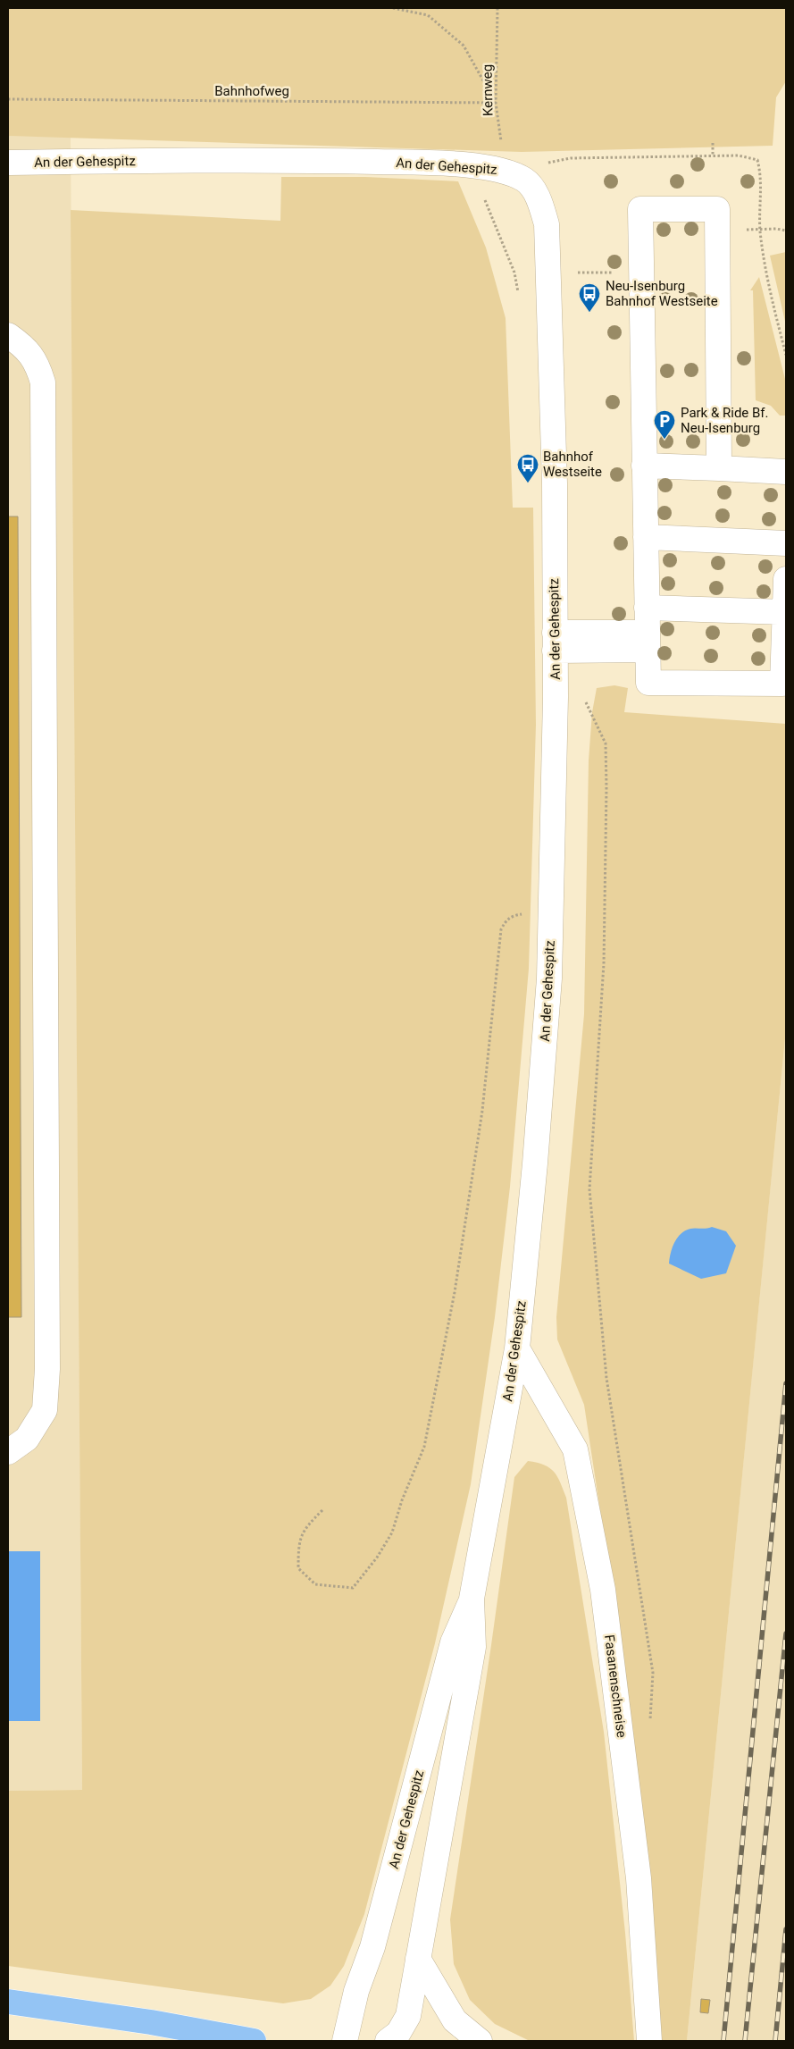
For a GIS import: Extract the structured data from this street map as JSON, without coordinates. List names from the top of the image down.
{
  "streets": {
    "street": ["An der Gehespitz", "Fasanenschneise"],
    "path": ["Kernweg", "Bahnhofweg"]
  },
  "crossings": [
    ["Kernweg", "Bahnhofweg"],
    ["Kernweg", "An der Gehespitz"],
    ["An der Gehespitz", "Fasanenschneise"]
  ],
  "places": {
    "bus stop": ["Neu-Isenburg Bahnhof Westseite", "Bahnhof Westseite"],
    "parking": ["Park & Ride Bf. Neu-Isenburg"]
  }
}
